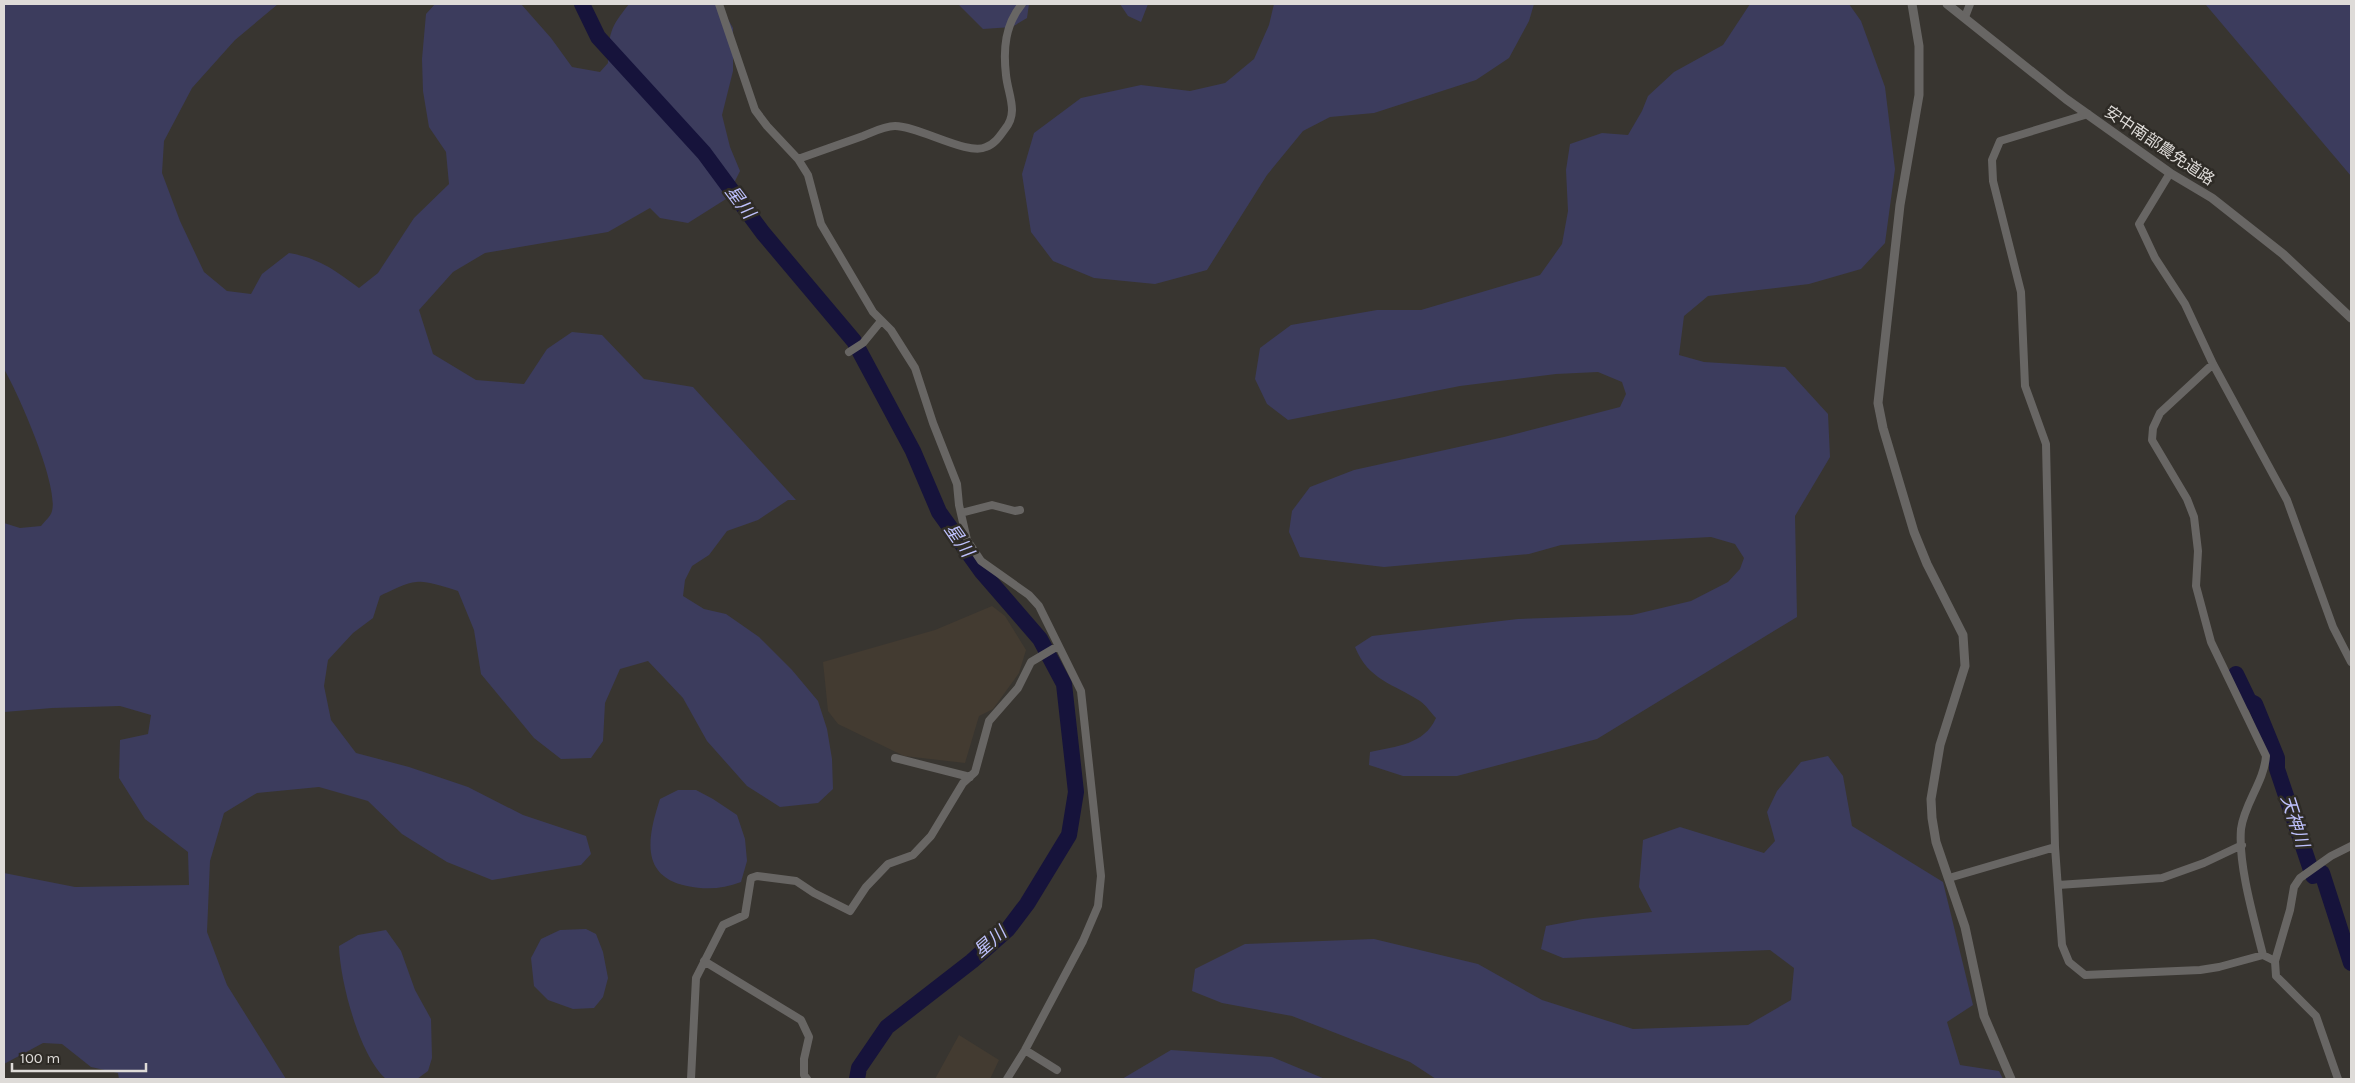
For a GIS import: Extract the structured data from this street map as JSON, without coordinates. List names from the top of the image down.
{
  "streets": {
    "street": ["安中南部農免道路"]
  },
  "water": ["星川", "天神川"],
  "scale_bar": "100 m"
}
